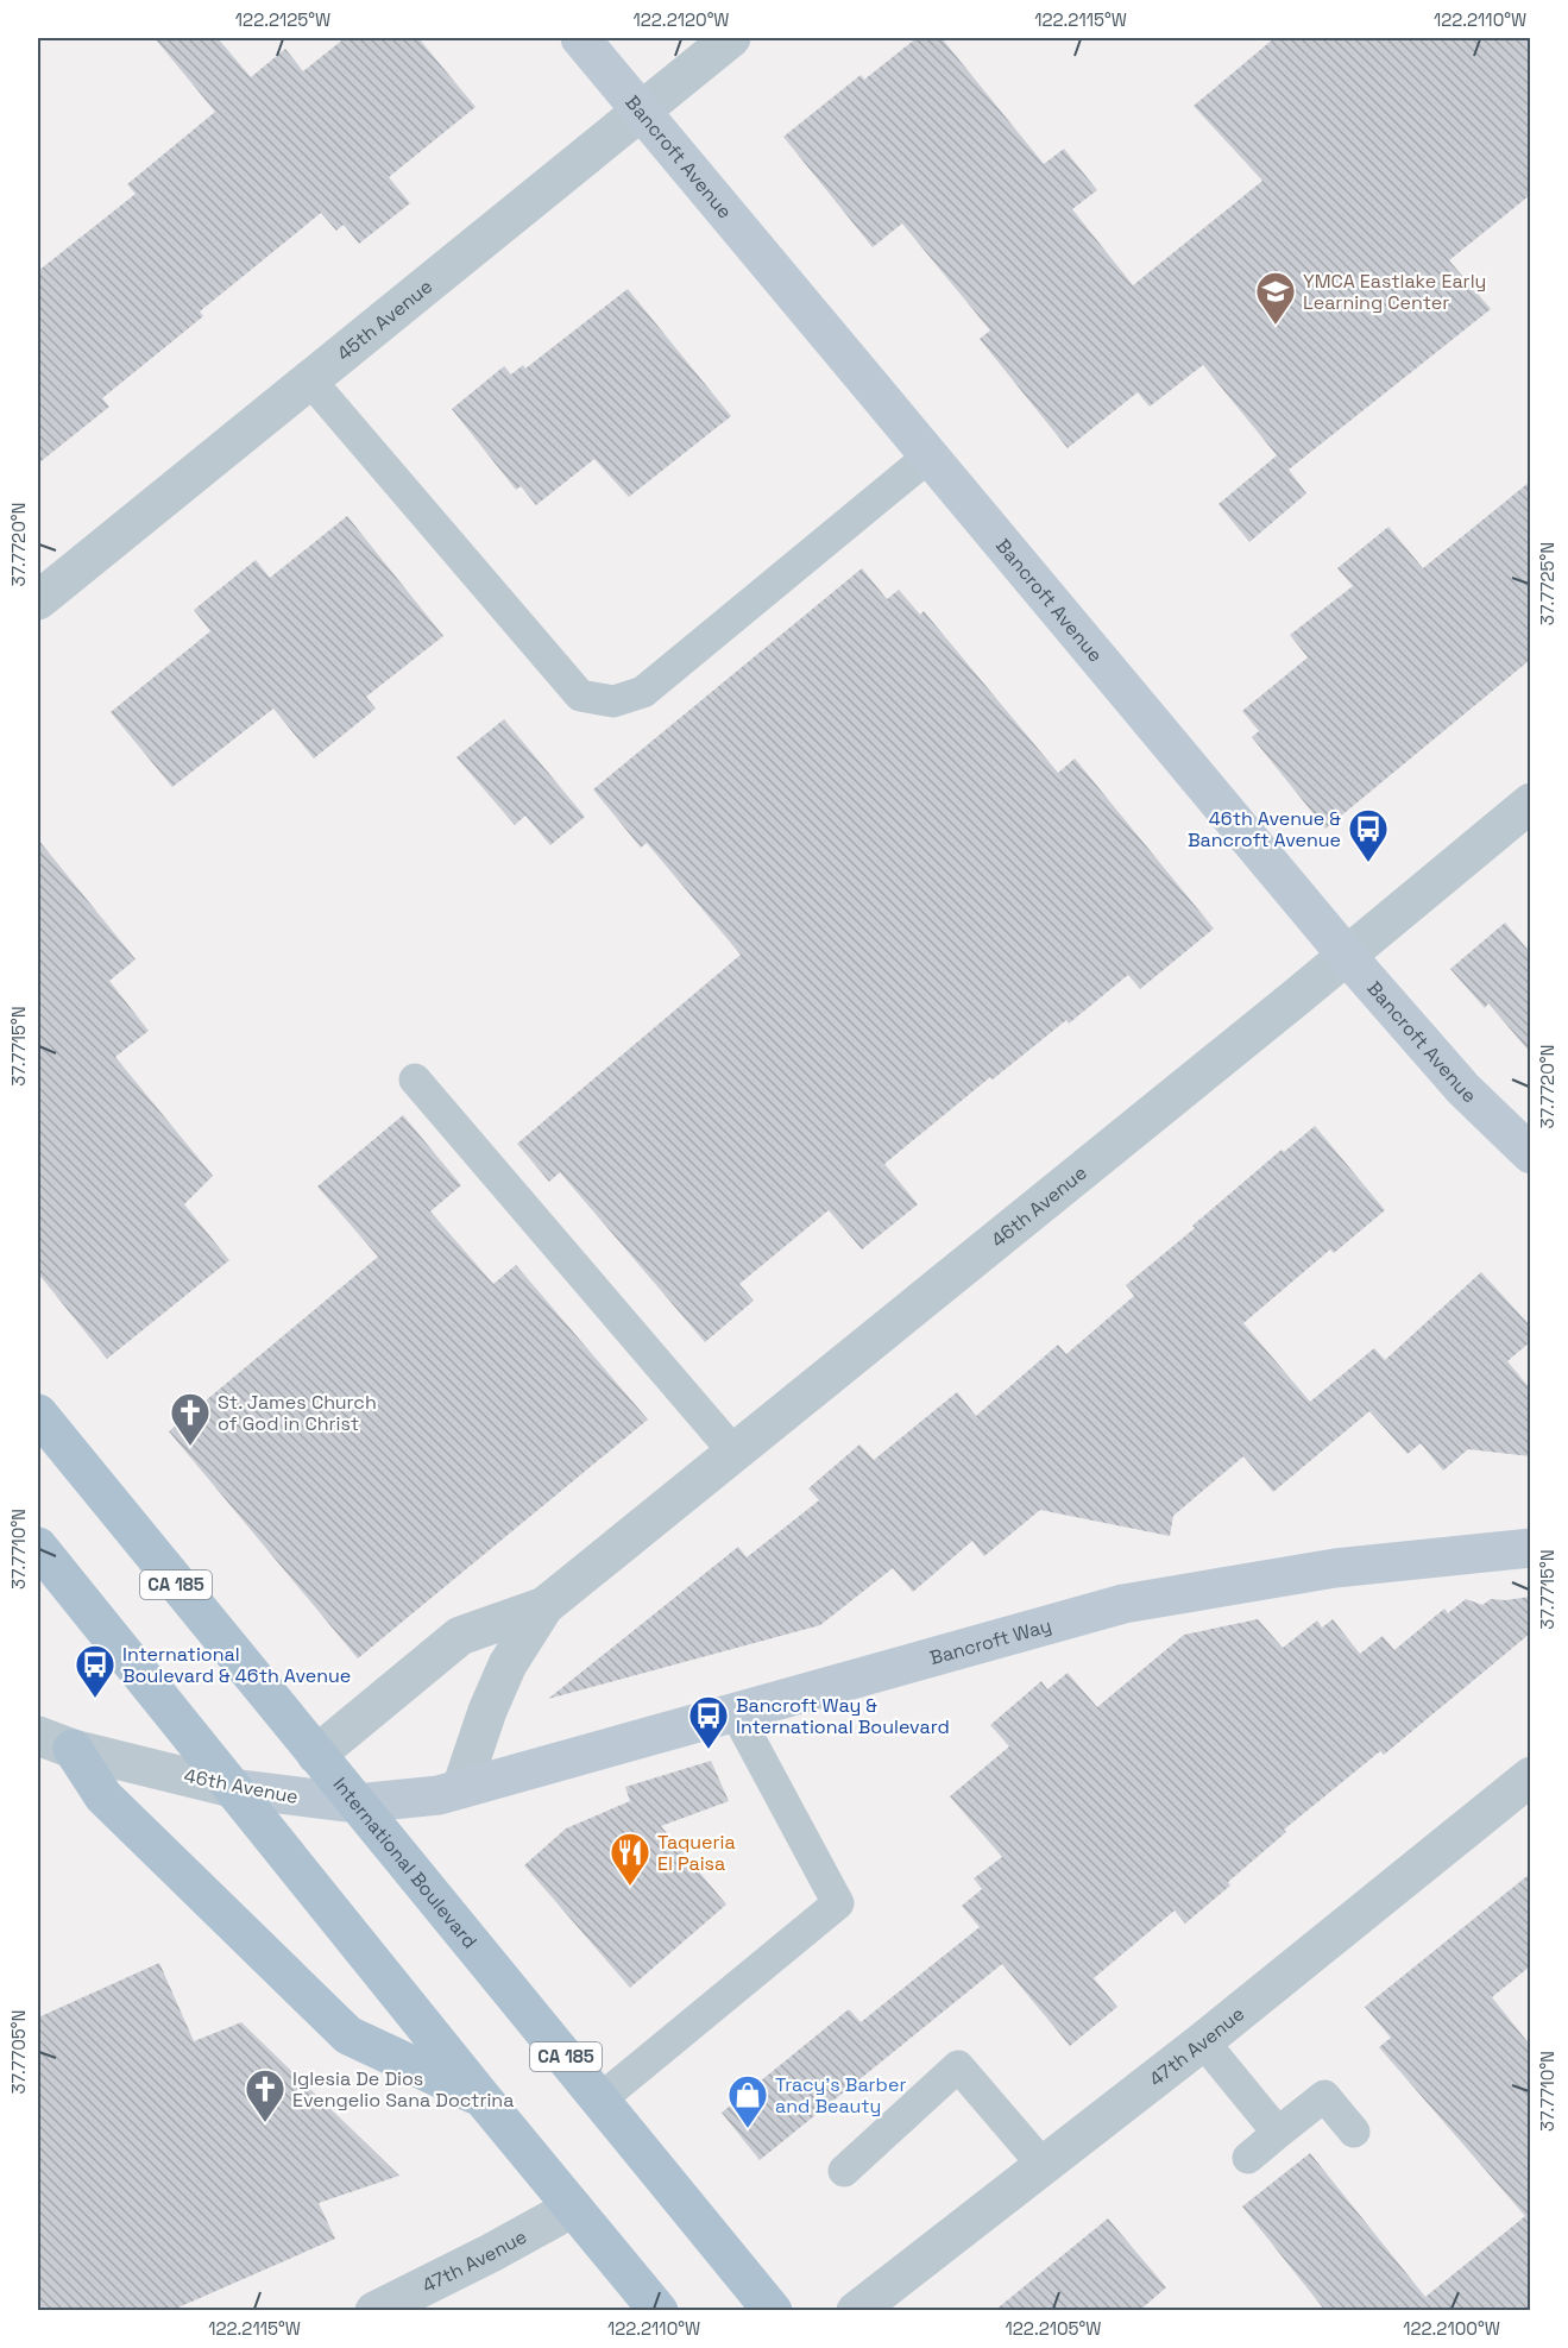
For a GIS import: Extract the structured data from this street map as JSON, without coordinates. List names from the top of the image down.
{
  "streets": {
    "main road": ["CA 185", "International Boulevard"],
    "street": [
      "Bancroft Avenue",
      "45th Avenue",
      "46th Avenue",
      "Bancroft Way",
      "47th Avenue"
    ]
  },
  "crossings": [
    ["Bancroft Avenue", "45th Avenue"],
    ["Bancroft Avenue", "46th Avenue"],
    ["46th Avenue", "Bancroft Way"],
    ["46th Avenue", "International Boulevard"]
  ],
  "places": {
    "school or university": ["YMCA Eastlake Early Learning Center"],
    "bus stop": ["46th Avenue & Bancroft Avenue", "International Boulevard & 46th Avenue", "Bancroft Way & International Boulevard"],
    "church": ["St. James Church of God in Christ", "Iglesia De Dios Evengelio Sana Doctrina"],
    "restaurant": ["Taqueria El Paisa"],
    "shop": ["Tracy’s Barber and Beauty"]
  },
  "coordinates": [
    "122.2125°W",
    "122.2120°W",
    "122.2115°W",
    "122.2110°W",
    "37.7720°N",
    "37.7725°N",
    "37.7715°N",
    "37.7710°N",
    "37.7705°N",
    "122.2105°W",
    "122.2100°W"
  ]
}
